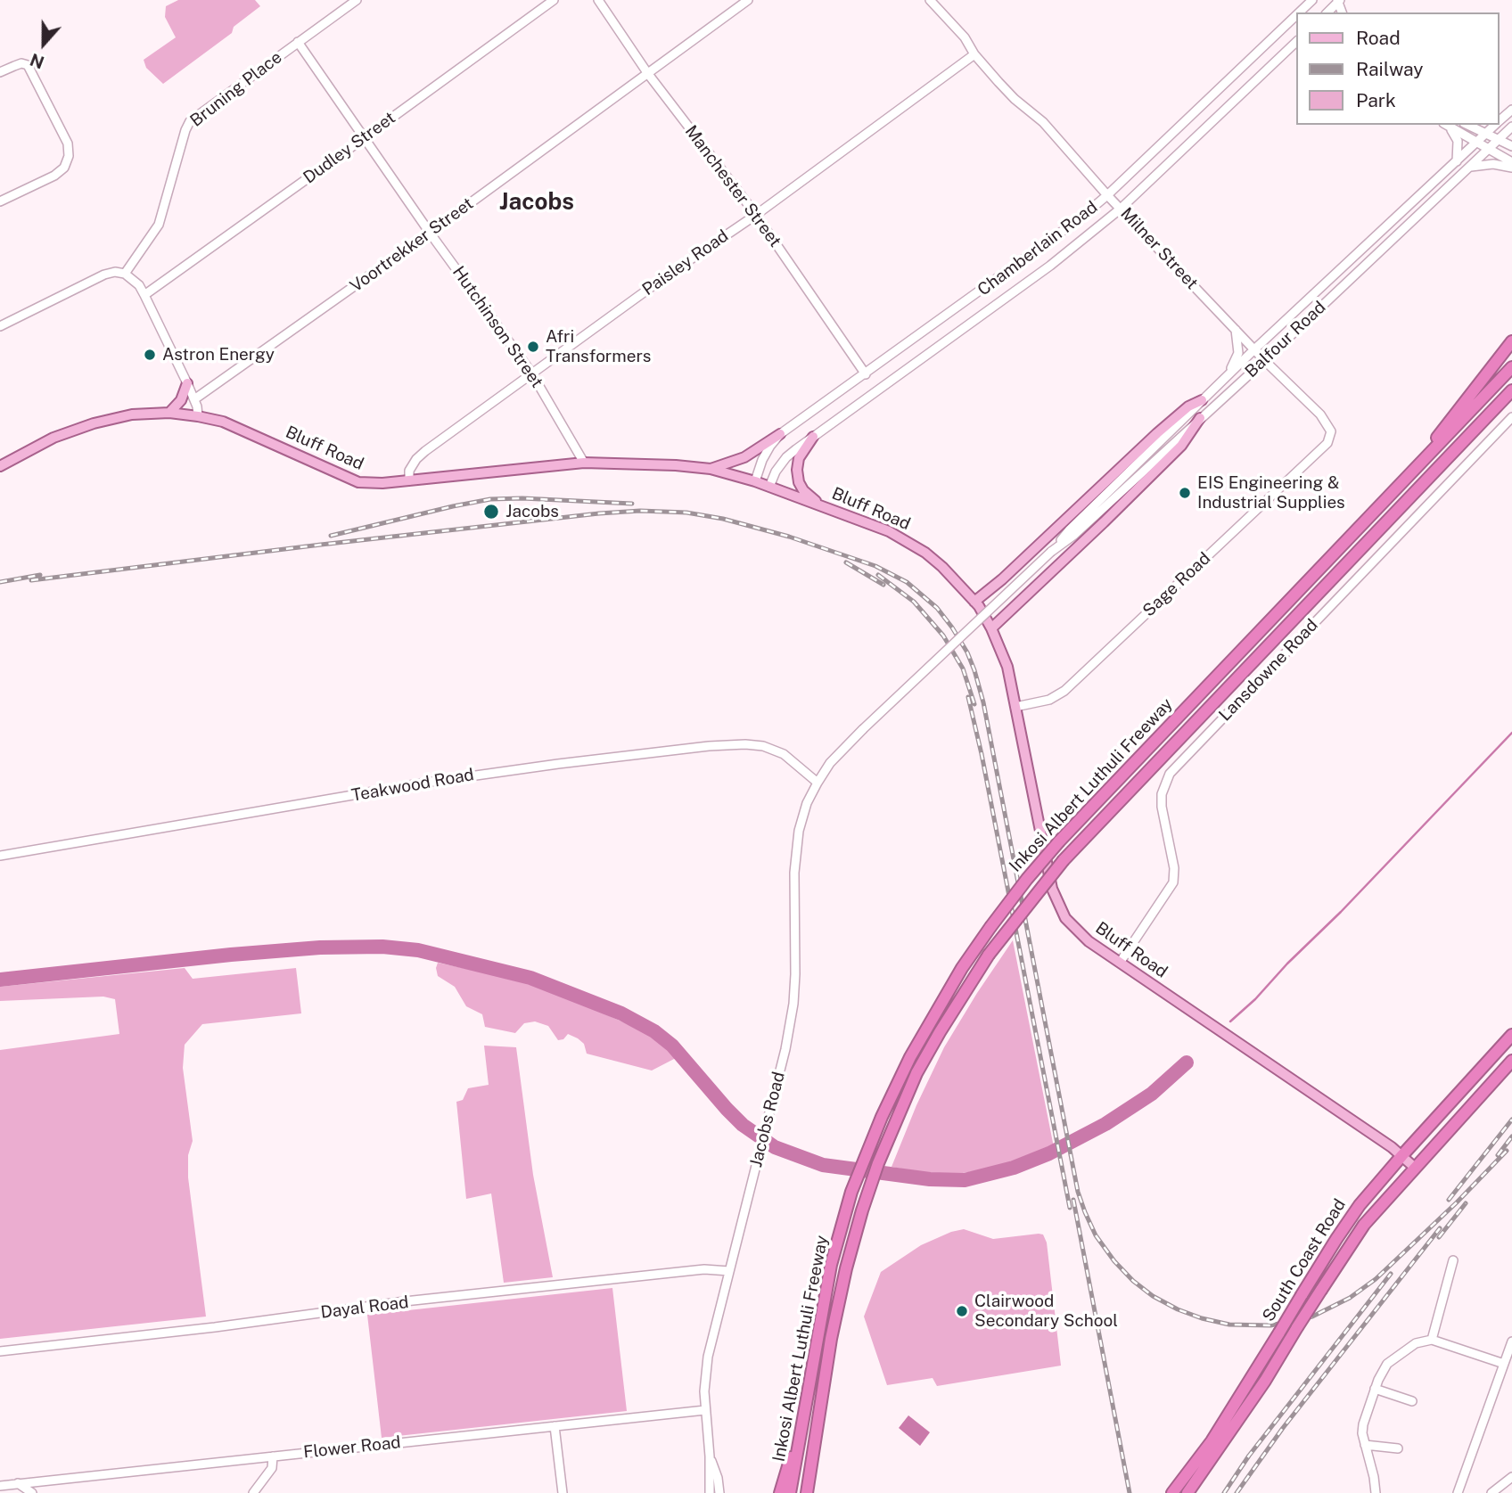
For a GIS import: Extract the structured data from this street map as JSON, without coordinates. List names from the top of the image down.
{
  "streets": {
    "highway": ["Inkosi Albert Luthuli Freeway", "South Coast Road"],
    "main road": ["Bluff Road"],
    "street": [
      "Bruning Place",
      "Dudley Street",
      "Manchester Street",
      "Voortrekker Street",
      "Chamberlain Road",
      "Milner Street",
      "Paisley Road",
      "Hutchinson Street",
      "Balfour Road",
      "Sage Road",
      "Lansdowne Road",
      "Teakwood Road",
      "Jacobs Road",
      "Dayal Road",
      "Flower Road"
    ]
  },
  "crossings": [
    ["Bruning Place", "Hutchinson Street"],
    ["Dudley Street", "Hutchinson Street"],
    ["Manchester Street", "Voortrekker Street"],
    ["Manchester Street", "Chamberlain Road"],
    ["Manchester Street", "Paisley Road"],
    ["Voortrekker Street", "Hutchinson Street"],
    ["Chamberlain Road", "Milner Street"],
    ["Chamberlain Road", "Bluff Road"],
    ["Milner Street", "Paisley Road"],
    ["Milner Street", "Balfour Road"],
    ["Milner Street", "Sage Road"],
    ["Paisley Road", "Hutchinson Street"],
    ["Paisley Road", "Bluff Road"],
    ["Hutchinson Street", "Bluff Road"],
    ["Balfour Road", "Teakwood Road"],
    ["Balfour Road", "Jacobs Road"],
    ["Bluff Road", "Sage Road"],
    ["Bluff Road", "Lansdowne Road"],
    ["Bluff Road", "South Coast Road"],
    ["Teakwood Road", "Jacobs Road"],
    ["Jacobs Road", "Dayal Road"],
    ["Jacobs Road", "Flower Road"]
  ],
  "districts": ["Jacobs"],
  "places": [
    "Afri Transformers",
    "Astron Energy",
    "EIS Engineering & Industrial Supplies",
    "Jacobs",
    "Clairwood Secondary School"
  ],
  "legend": ["Road", "Railway", "Park"],
  "north": "bottom"
}
